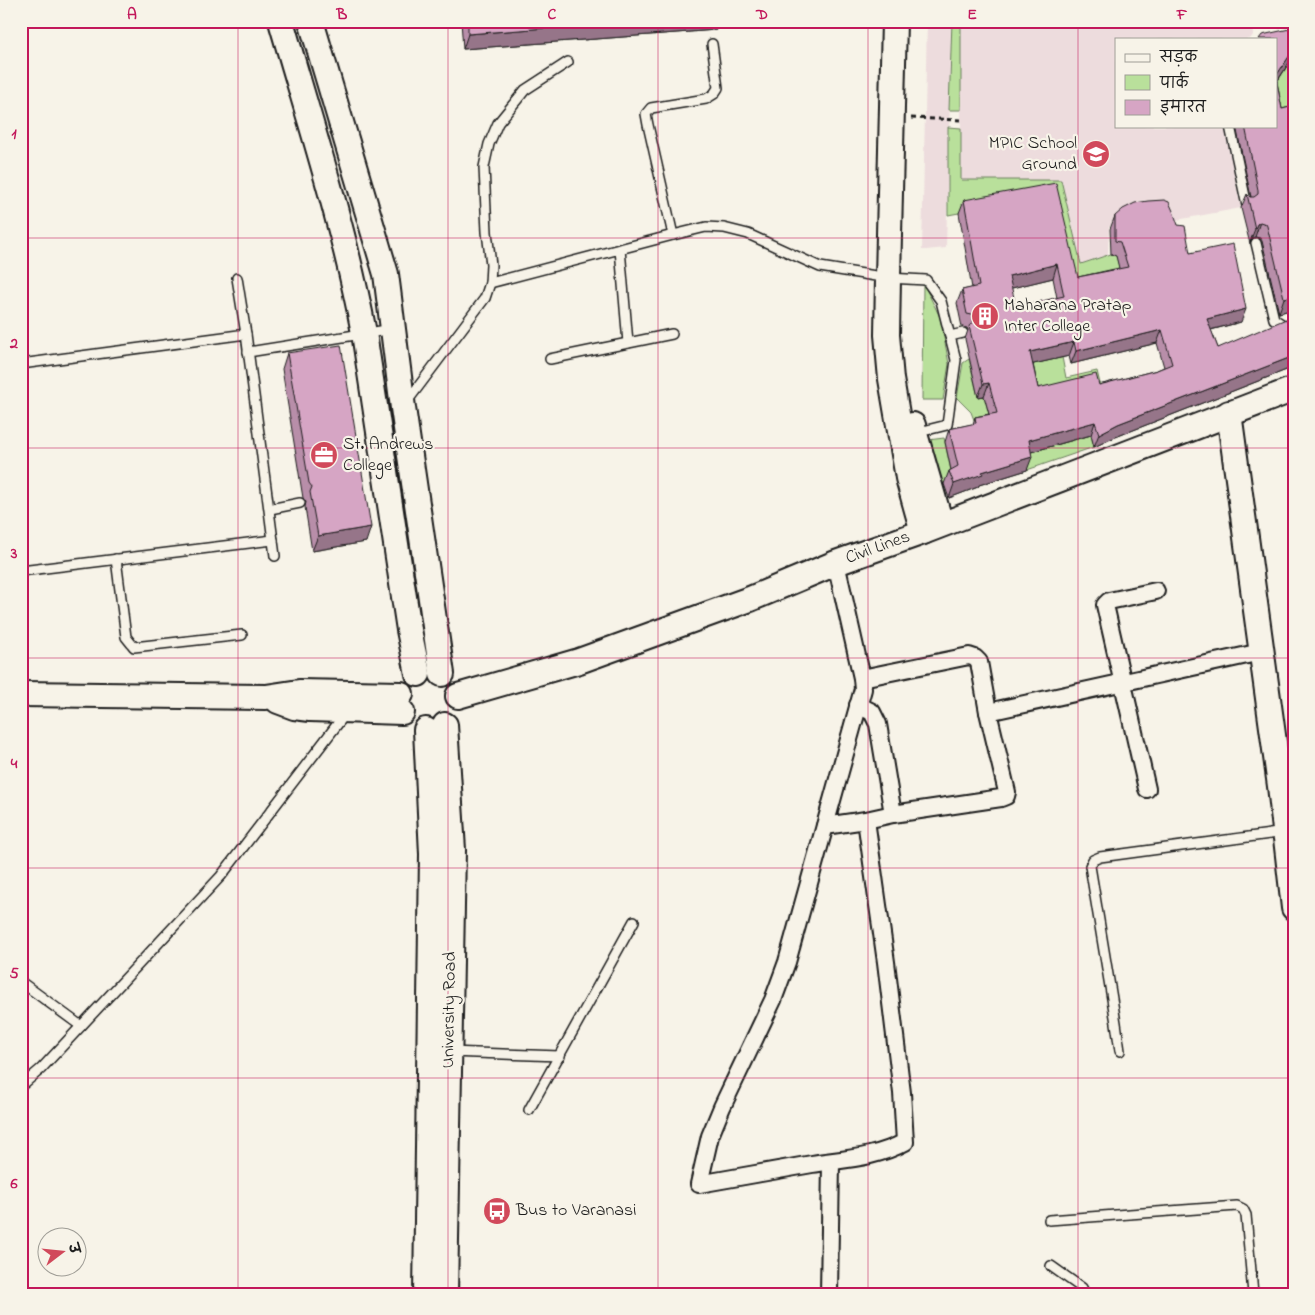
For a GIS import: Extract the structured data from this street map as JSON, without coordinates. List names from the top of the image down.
{
  "streets": {
    "main road": ["Civil Lines", "University Road"]
  },
  "crossings": [
    ["Civil Lines", "University Road"]
  ],
  "places": {
    "school or university": ["MPIC School Ground"],
    "building": ["Maharana Pratap Inter College"],
    "office": ["St. Andrews College"],
    "bus stop": ["Bus to Varanasi"]
  },
  "legend": ["सड़क", "पार्क", "इमारत"],
  "north": "right",
  "grid": {
    "columns": [
      "A",
      "B",
      "C",
      "D",
      "E",
      "F"
    ],
    "rows": [
      "1",
      "2",
      "3",
      "4",
      "5",
      "6"
    ]
  }
}
